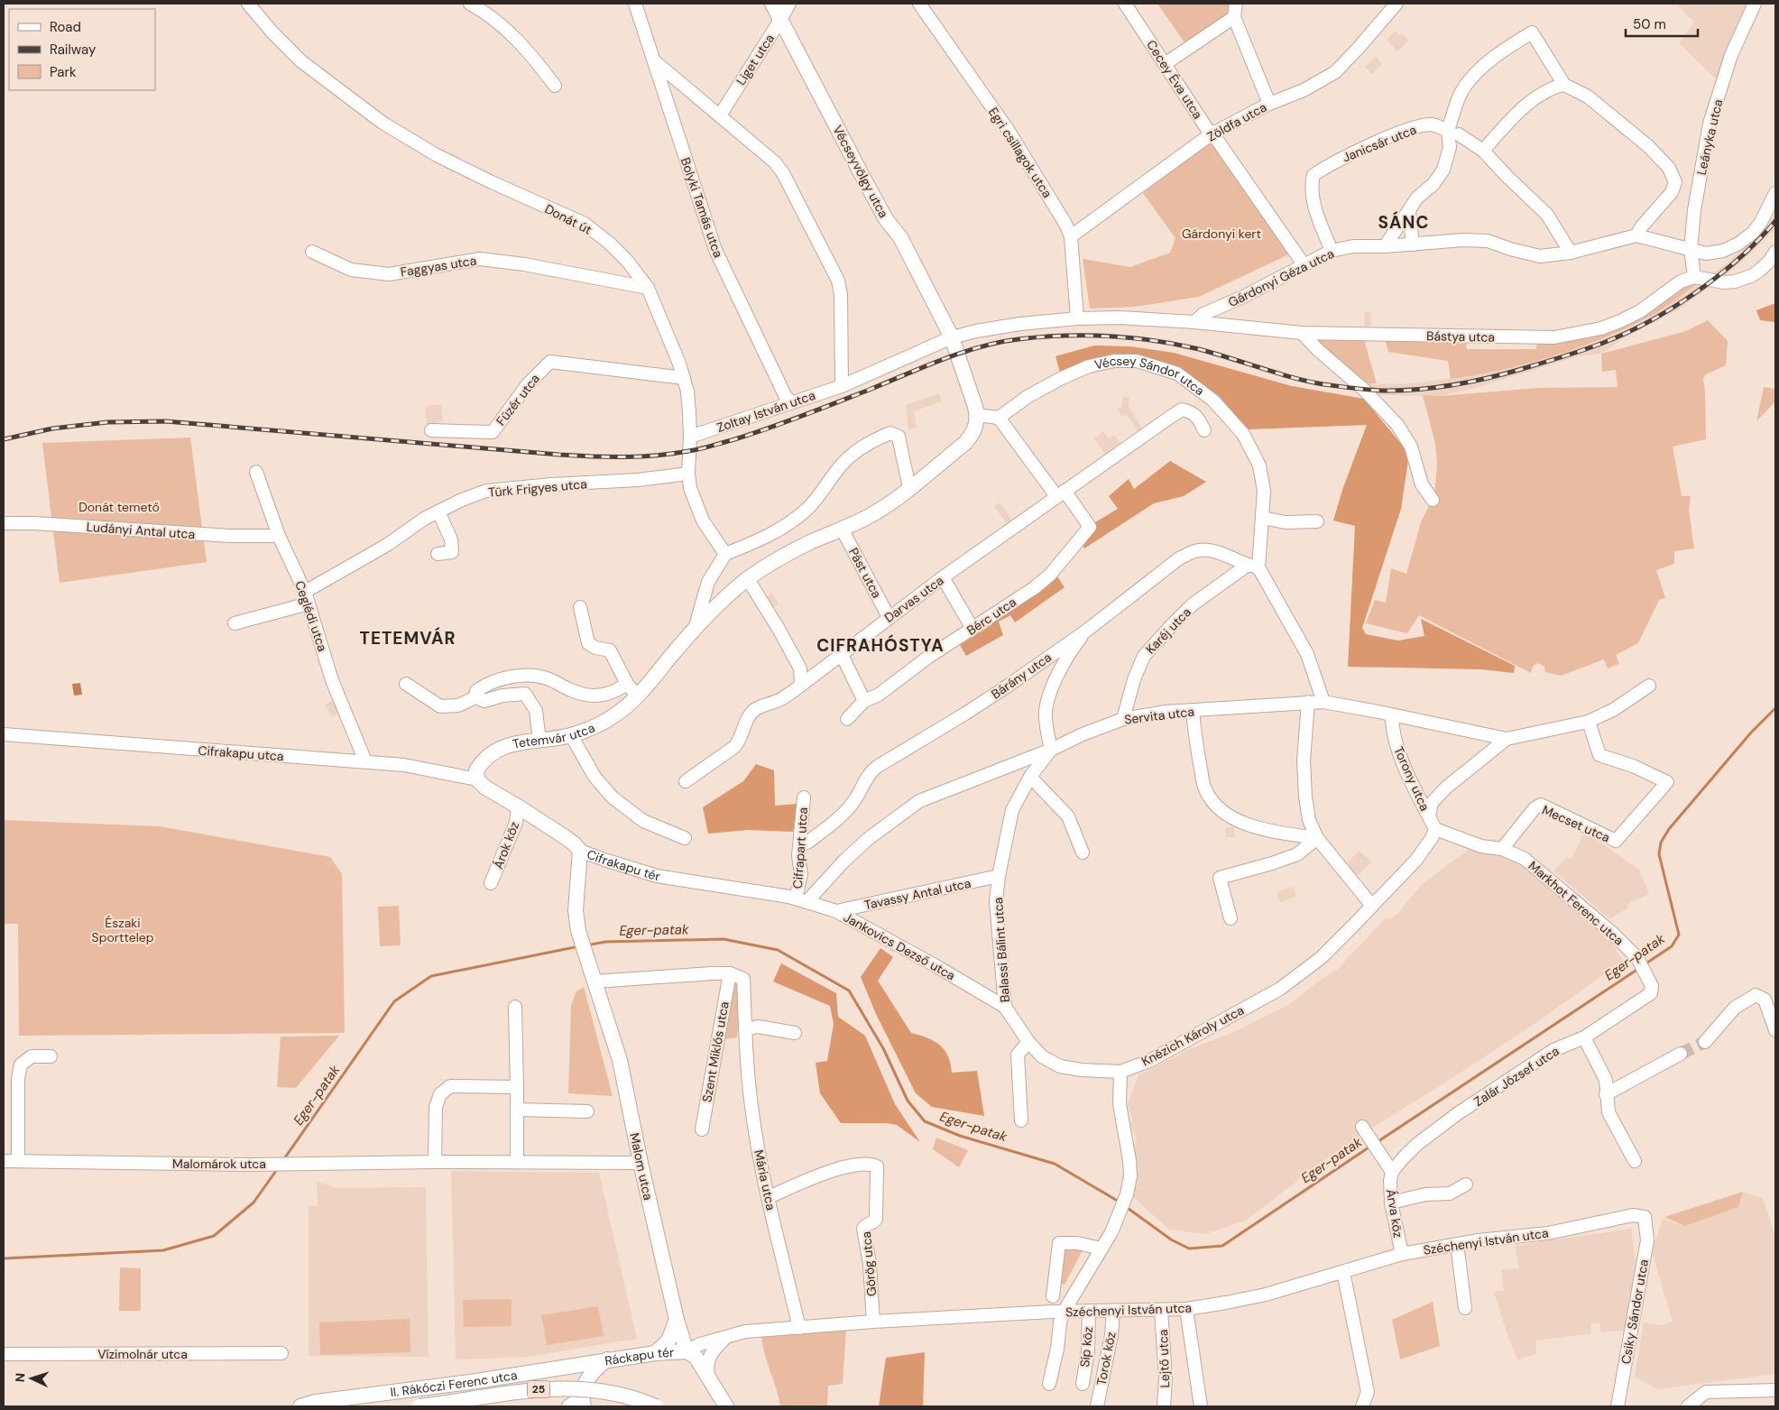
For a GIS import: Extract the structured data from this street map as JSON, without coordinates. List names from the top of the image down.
{
  "streets": {
    "main road": [
      "Vécseyvölgy utca",
      "Tetemvár utca",
      "Cifrakapu tér",
      "Malom utca",
      "Ráckapu tér",
      "II. Rákóczi Ferenc utca",
      "25"
    ],
    "street": [
      "Liget utca",
      "Cecey Éva utca",
      "Zöldfa utca",
      "Leányka utca",
      "Janicsár utca",
      "Egri csillagok utca",
      "Bolyki Tamás utca",
      "Donát út",
      "Faggyas utca",
      "Gárdonyi Géza utca",
      "Bástya utca",
      "Vécsey Sándor utca",
      "Füzér utca",
      "Zoltay István utca",
      "Türk Frigyes utca",
      "Ludányi Antal utca",
      "Pást utca",
      "Darvas utca",
      "Ceglédi utca",
      "Bérc utca",
      "Karéj utca",
      "Bárány utca",
      "Servita utca",
      "Cifrakapu utca",
      "Torony utca",
      "Mecset utca",
      "Árok köz",
      "Cifrapart utca",
      "Tavassy Antal utca",
      "Markhot Ferenc utca",
      "Jankovics Dezső utca",
      "Balassi Bálint utca",
      "Knézich Károly utca",
      "Szent Miklós utca",
      "Zalár József utca",
      "Malomárok utca",
      "Mária utca",
      "Árva köz",
      "Széchenyi István utca",
      "Görög utca",
      "Csiky Sándor utca",
      "Síp köz",
      "Vízimolnár utca",
      "Torok köz",
      "Lejtő utca"
    ]
  },
  "crossings": [
    ["Liget utca", "Vécseyvölgy utca"],
    ["Cecey Éva utca", "Zöldfa utca"],
    ["Cecey Éva utca", "Gárdonyi Géza utca"],
    ["Zöldfa utca", "Egri csillagok utca"],
    ["Leányka utca", "Gárdonyi Géza utca"],
    ["Leányka utca", "Bástya utca"],
    ["Janicsár utca", "Gárdonyi Géza utca"],
    ["Bolyki Tamás utca", "Zoltay István utca"],
    ["Donát út", "Faggyas utca"],
    ["Donát út", "Füzér utca"],
    ["Donát út", "Zoltay István utca"],
    ["Donát út", "Türk Frigyes utca"],
    ["Donát út", "Tetemvár utca"],
    ["Gárdonyi Géza utca", "Bástya utca"],
    ["Vécsey Sándor utca", "Karéj utca"],
    ["Vécsey Sándor utca", "Bárány utca"],
    ["Türk Frigyes utca", "Ceglédi utca"],
    ["Ludányi Antal utca", "Ceglédi utca"],
    ["Pást utca", "Darvas utca"],
    ["Pást utca", "Tetemvár utca"],
    ["Darvas utca", "Bérc utca"],
    ["Ceglédi utca", "Cifrakapu utca"],
    ["Karéj utca", "Bárány utca"],
    ["Karéj utca", "Servita utca"],
    ["Bárány utca", "Cifrapart utca"],
    ["Servita utca", "Torony utca"],
    ["Servita utca", "Cifrapart utca"],
    ["Servita utca", "Cifrakapu tér"],
    ["Servita utca", "Jankovics Dezső utca"],
    ["Servita utca", "Balassi Bálint utca"],
    ["Tetemvár utca", "Cifrakapu utca"],
    ["Mecset utca", "Markhot Ferenc utca"],
    ["Cifrapart utca", "Cifrakapu tér"],
    ["Cifrapart utca", "Jankovics Dezső utca"],
    ["Cifrakapu tér", "Jankovics Dezső utca"],
    ["Cifrakapu tér", "Malom utca"],
    ["Tavassy Antal utca", "Jankovics Dezső utca"],
    ["Tavassy Antal utca", "Balassi Bálint utca"],
    ["Markhot Ferenc utca", "Knézich Károly utca"],
    ["Markhot Ferenc utca", "Zalár József utca"],
    ["Jankovics Dezső utca", "Balassi Bálint utca"],
    ["Balassi Bálint utca", "Knézich Károly utca"],
    ["Szent Miklós utca", "Mária utca"],
    ["Zalár József utca", "Árva köz"],
    ["Malomárok utca", "Malom utca"],
    ["Malom utca", "Széchenyi István utca"],
    ["Malom utca", "Ráckapu tér"],
    ["Mária utca", "Széchenyi István utca"],
    ["Mária utca", "Görög utca"],
    ["Árva köz", "Széchenyi István utca"],
    ["Széchenyi István utca", "Görög utca"],
    ["Széchenyi István utca", "Csiky Sándor utca"],
    ["Széchenyi István utca", "Síp köz"],
    ["Széchenyi István utca", "Ráckapu tér"],
    ["Széchenyi István utca", "Torok köz"],
    ["Széchenyi István utca", "Lejtő utca"],
    ["Ráckapu tér", "II. Rákóczi Ferenc utca"]
  ],
  "districts": ["SÁNC", "TETEMVÁR", "CIFRAHÓSTYA"],
  "water": ["Eger-patak"],
  "parks": ["Gárdonyi kert", "Donát temető", "Északi Sporttelep"],
  "legend": ["Road", "Railway", "Park"],
  "scale_bar": "50 m",
  "north": "left"
}
